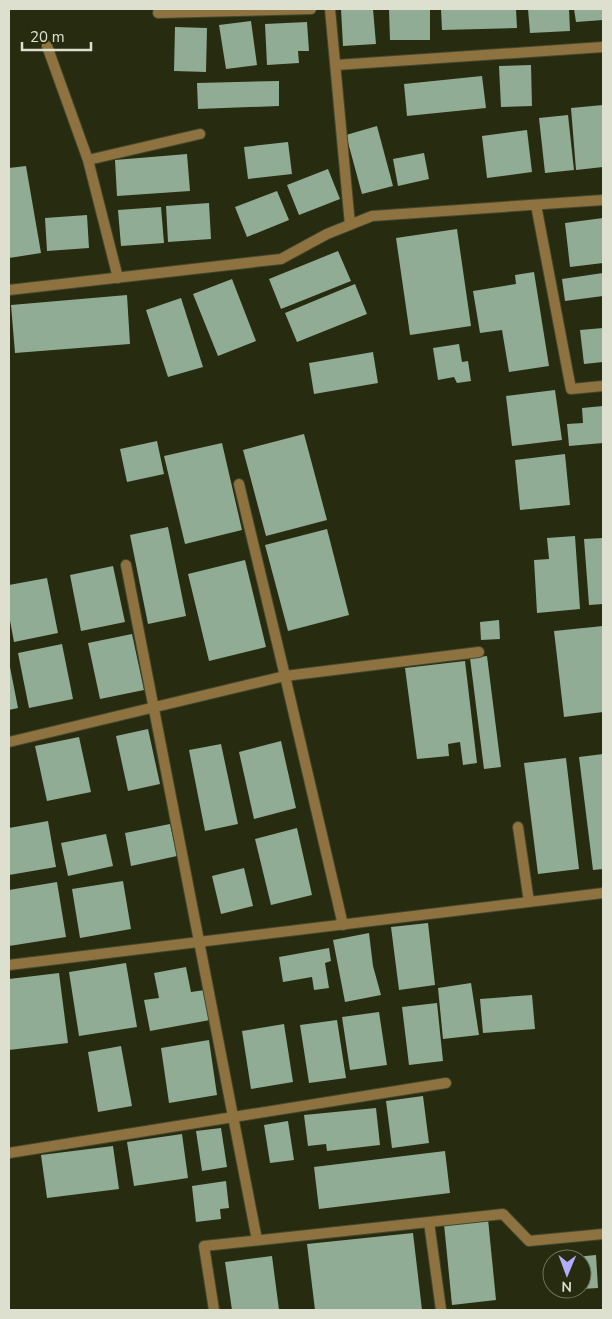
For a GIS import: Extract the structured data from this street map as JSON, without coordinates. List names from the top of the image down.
{
  "scale_bar": "20 m",
  "north": "bottom"
}
